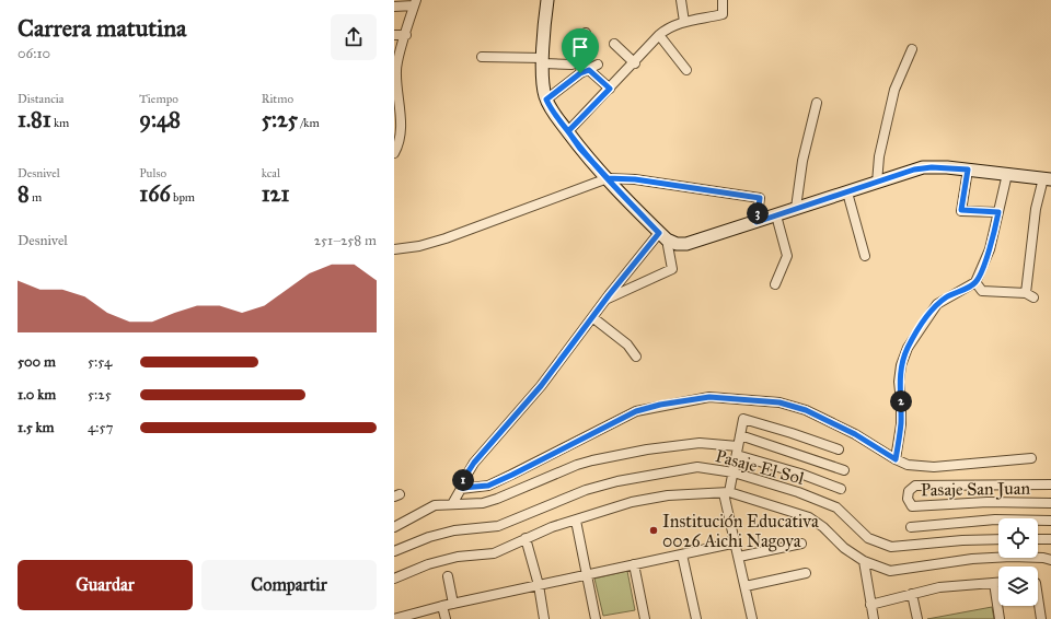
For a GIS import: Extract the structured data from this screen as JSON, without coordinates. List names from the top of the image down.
{
  "streets": {
    "street": ["Pasaje El Sol", "Pasaje San Juan"]
  },
  "places": ["Institución Educativa 0026 Aichi Nagoya"],
  "page": {
    "heading": ["Carrera matutina", "06:10"],
    "stats": [
      ["Distancia", "1.81 km"],
      ["Tiempo", "9:48"],
      ["Ritmo", "5:25 /km"],
      ["Desnivel", "8 m"],
      ["Pulso", "166 bpm"],
      ["kcal", "121"]
    ],
    "pins": ["3", "2", "1"],
    "chart": ["Desnivel", "251–258 m"],
    "list": [
      {
        "name": "500 m",
        "note": "5:54"
      },
      {
        "name": "1.0 km",
        "note": "5:25"
      },
      {
        "name": "1.5 km",
        "note": "4:57"
      }
    ],
    "buttons": ["Guardar", "Compartir"]
  }
}
